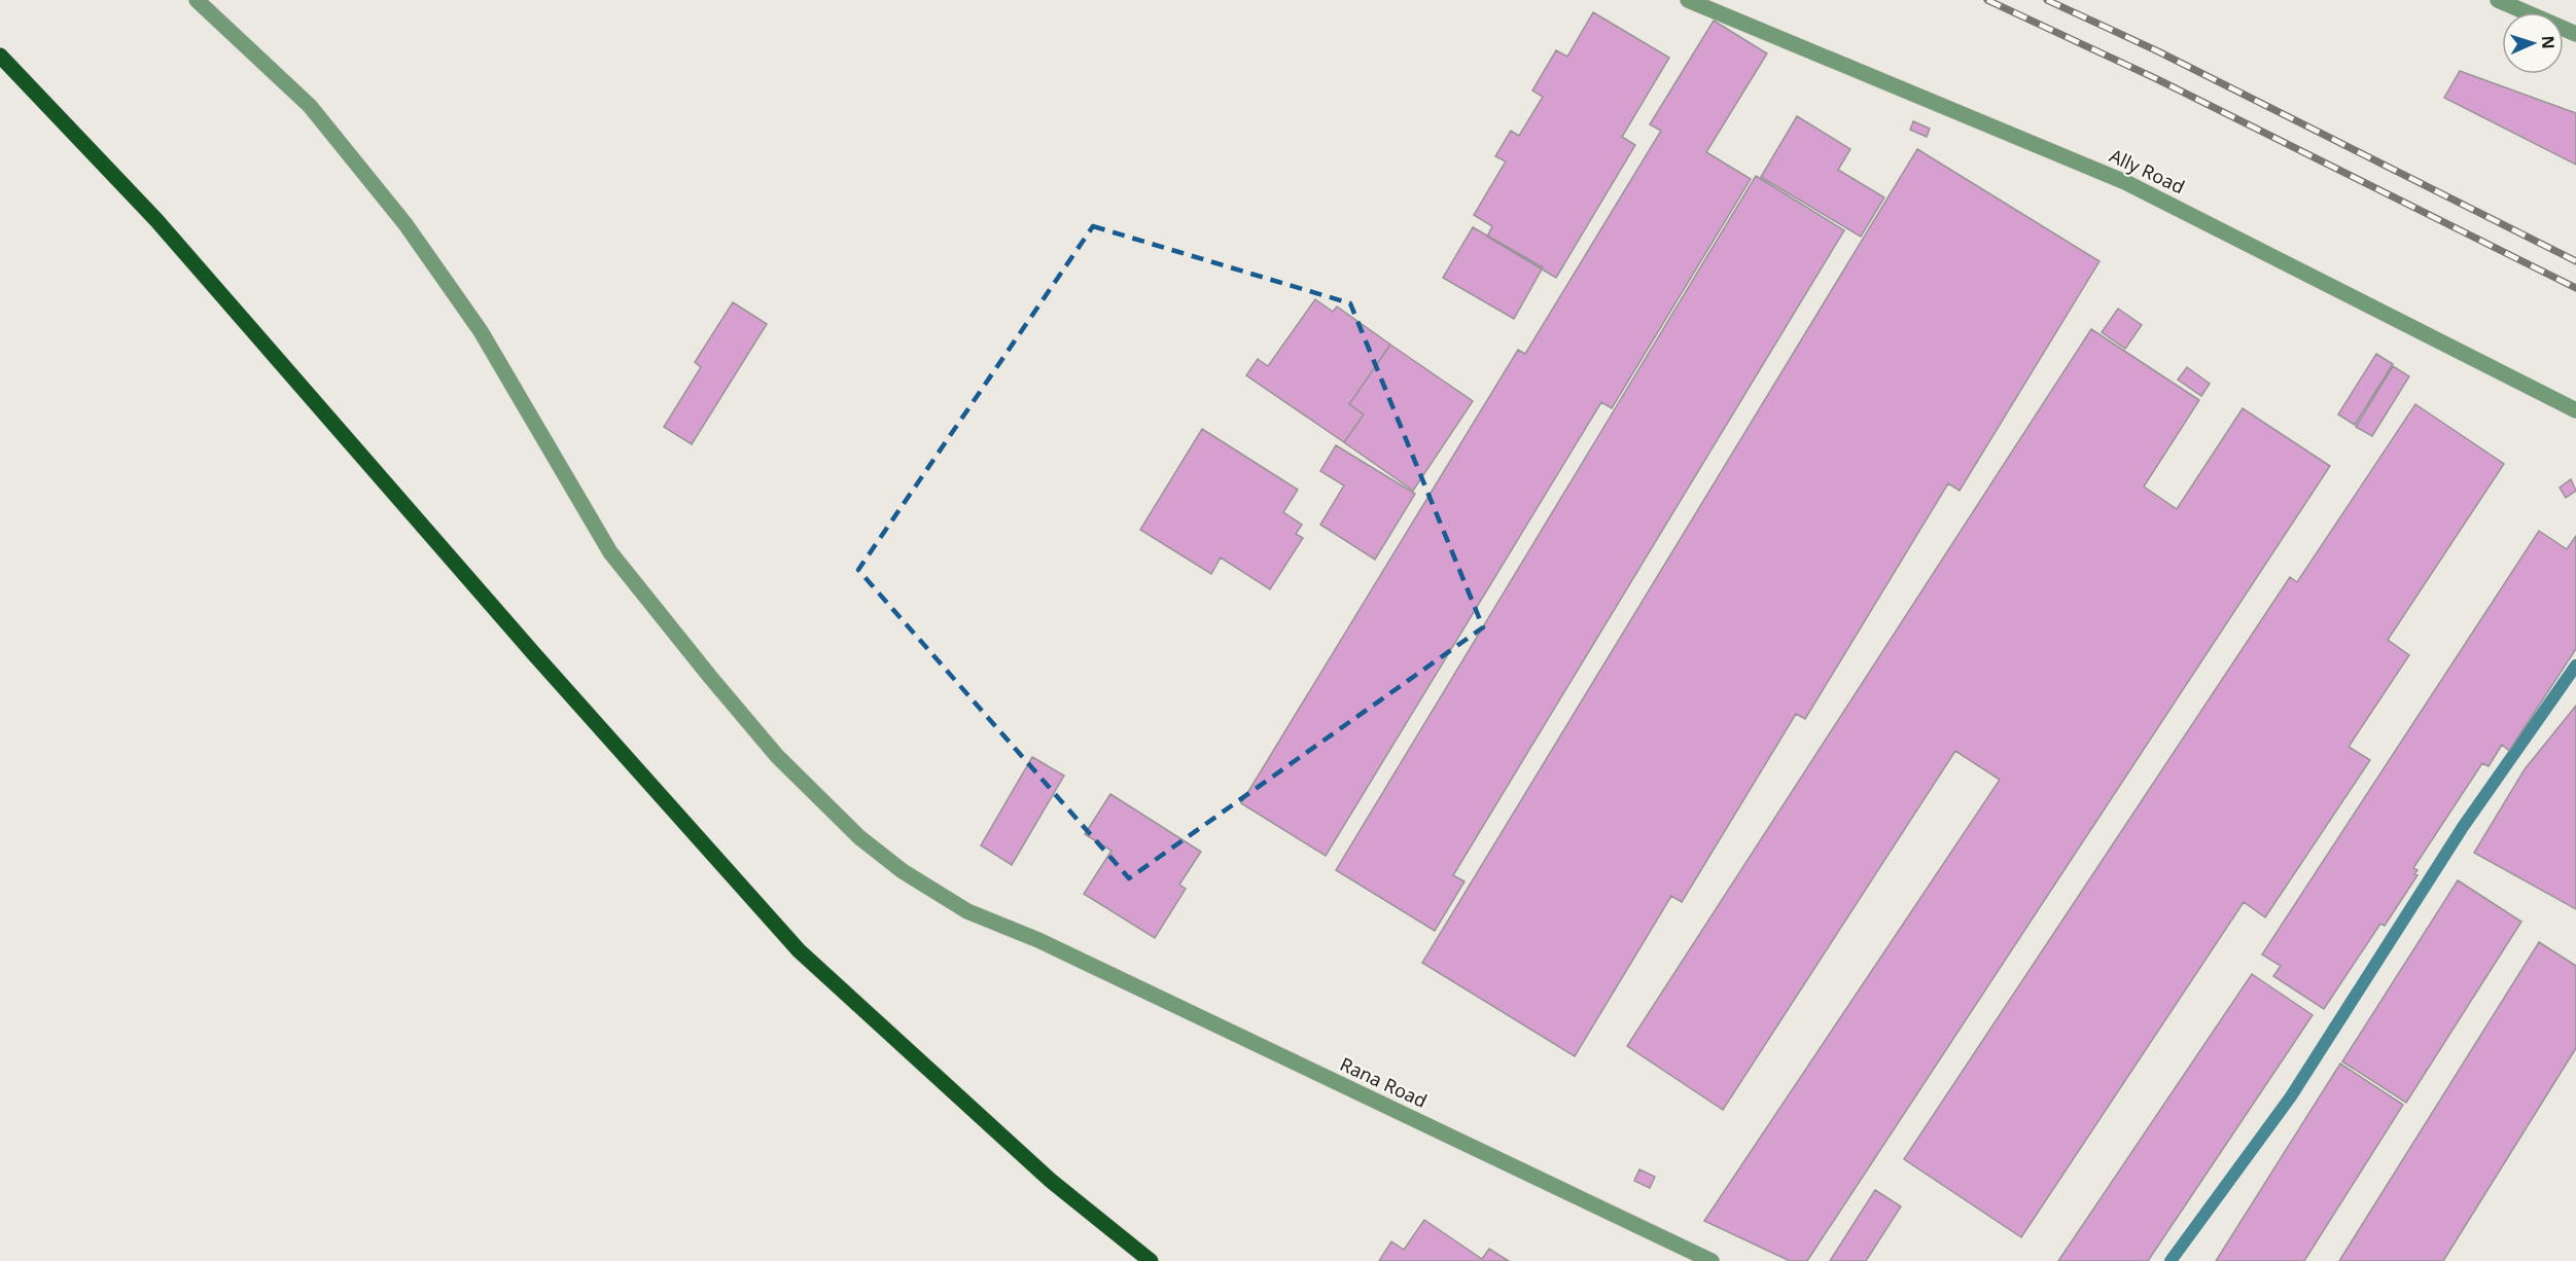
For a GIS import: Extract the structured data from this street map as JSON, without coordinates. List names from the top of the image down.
{
  "streets": {
    "street": ["Ally Road", "Rana Road"]
  },
  "north": "right"
}
